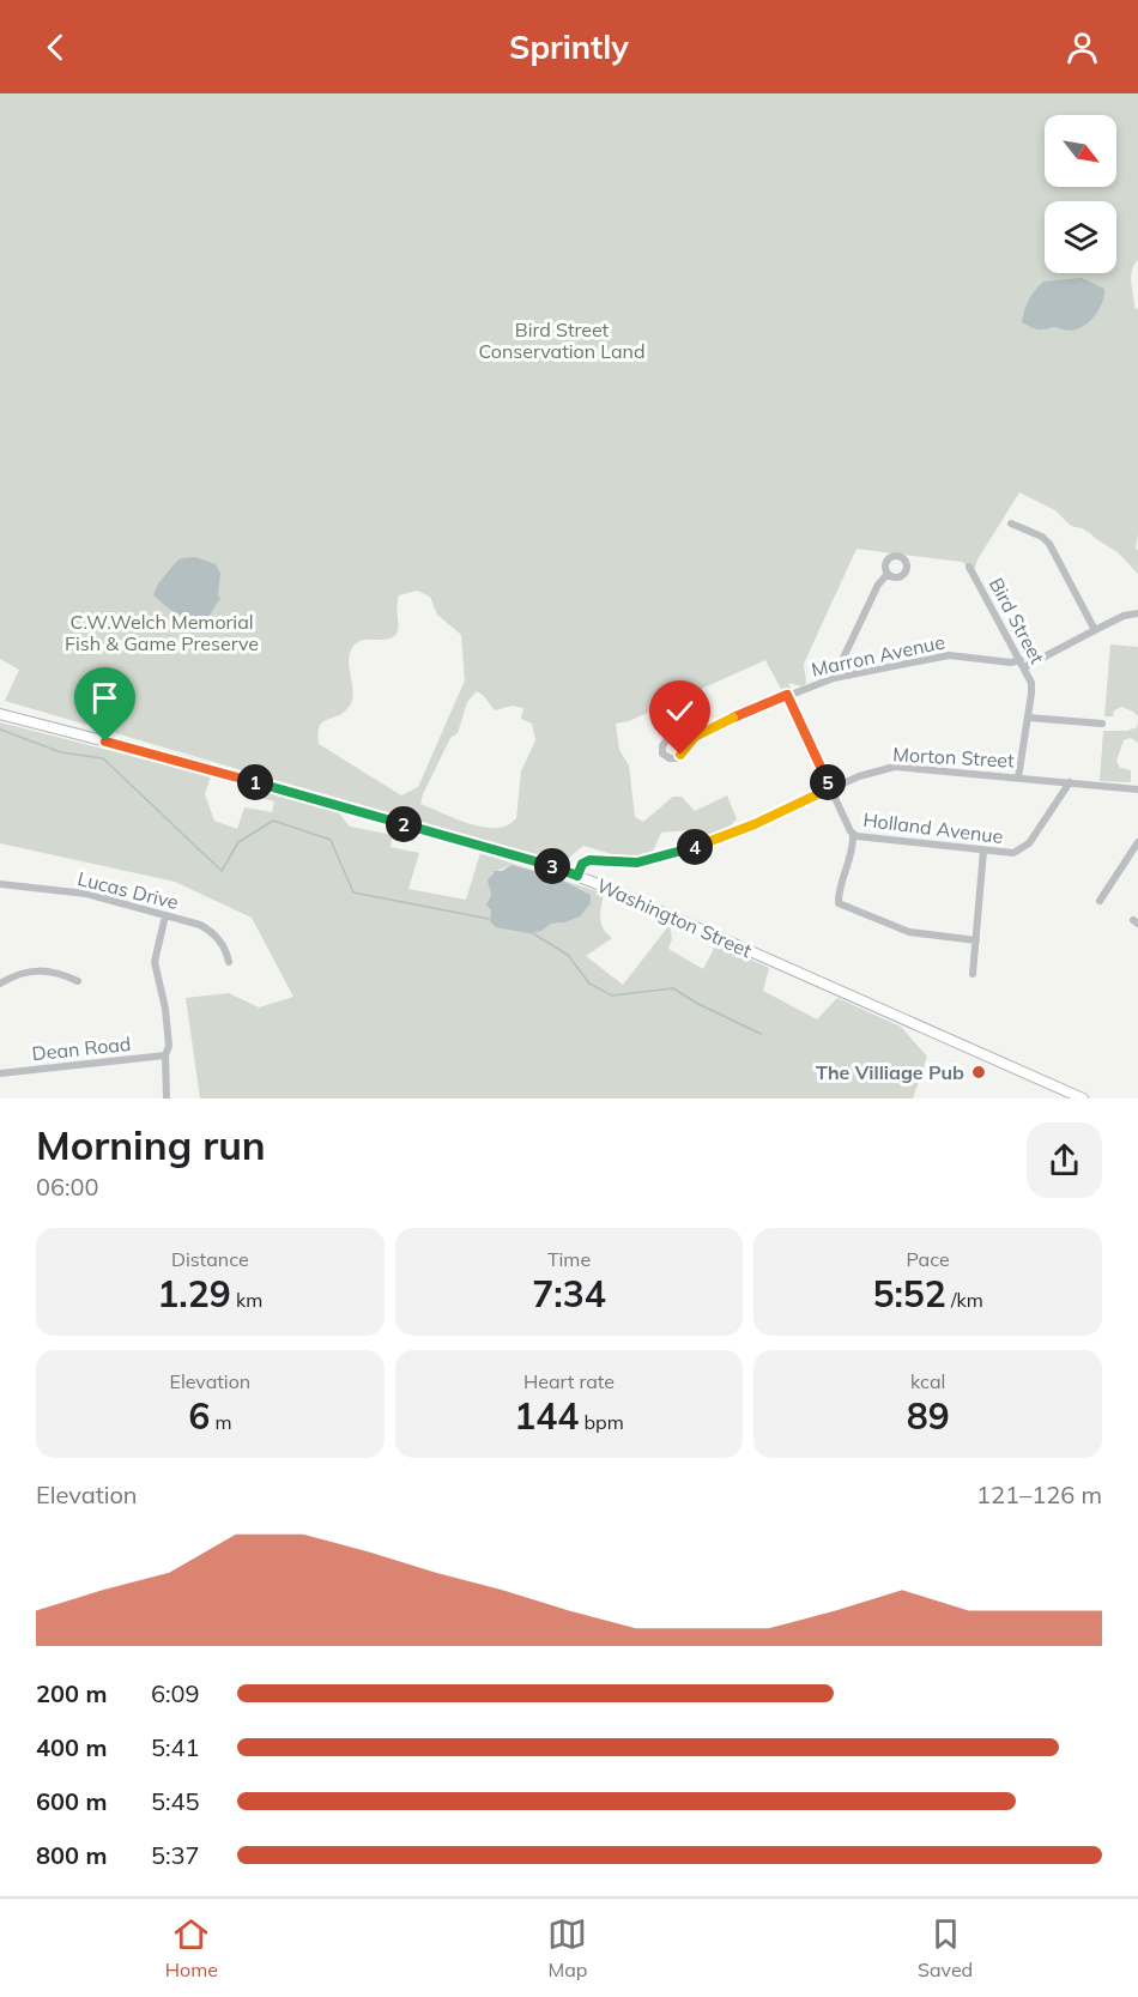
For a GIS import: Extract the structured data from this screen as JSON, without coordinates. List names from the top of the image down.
{
  "streets": {
    "main road": ["Washington Street"],
    "street": [
      "Bird Street",
      "Marron Avenue",
      "Morton Street",
      "Holland Avenue",
      "Lucas Drive",
      "Dean Road"
    ]
  },
  "crossings": [
    ["Bird Street", "Marron Avenue"],
    ["Bird Street", "Morton Street"],
    ["Marron Avenue", "Holland Avenue"],
    ["Morton Street", "Holland Avenue"],
    ["Morton Street", "Washington Street"]
  ],
  "parks": ["Bird Street Conservation Land", "C.W.Welch Memorial Fish & Game Preserve"],
  "places": ["The Villiage Pub"],
  "north": "bottom right",
  "page": {
    "header": "Sprintly",
    "pins": [
      "1",
      "5",
      "2",
      "4",
      "3"
    ],
    "heading": ["Morning run", "06:00"],
    "stats": [
      ["Distance", "1.29 km"],
      ["Time", "7:34"],
      ["Pace", "5:52 /km"],
      ["Elevation", "6 m"],
      ["Heart rate", "144 bpm"],
      ["kcal", "89"]
    ],
    "chart": ["Elevation", "121–126 m"],
    "list": [
      {
        "name": "200 m",
        "note": "6:09"
      },
      {
        "name": "400 m",
        "note": "5:41"
      },
      {
        "name": "600 m",
        "note": "5:45"
      },
      {
        "name": "800 m",
        "note": "5:37"
      }
    ],
    "tabs": ["Home", "Map", "Saved"]
  }
}
